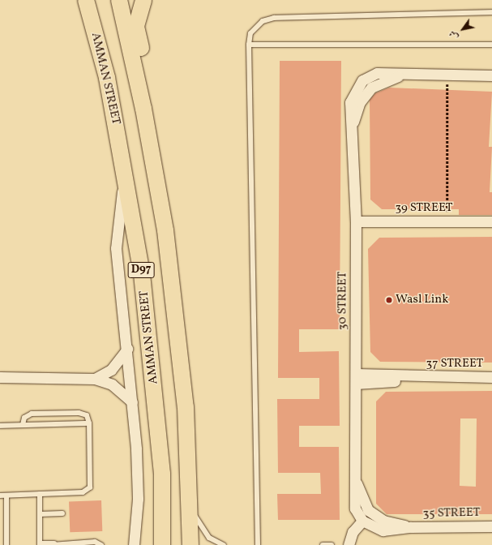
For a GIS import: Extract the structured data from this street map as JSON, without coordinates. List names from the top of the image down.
{
  "streets": {
    "main road": ["AMMAN STREET", "D97"],
    "street": [
      "39 STREET",
      "30 STREET",
      "37 STREET",
      "35 STREET"
    ]
  },
  "crossings": [
    ["39 STREET", "30 STREET"],
    ["30 STREET", "37 STREET"],
    ["30 STREET", "35 STREET"]
  ],
  "places": ["Wasl Link"],
  "north": "bottom left"
}
